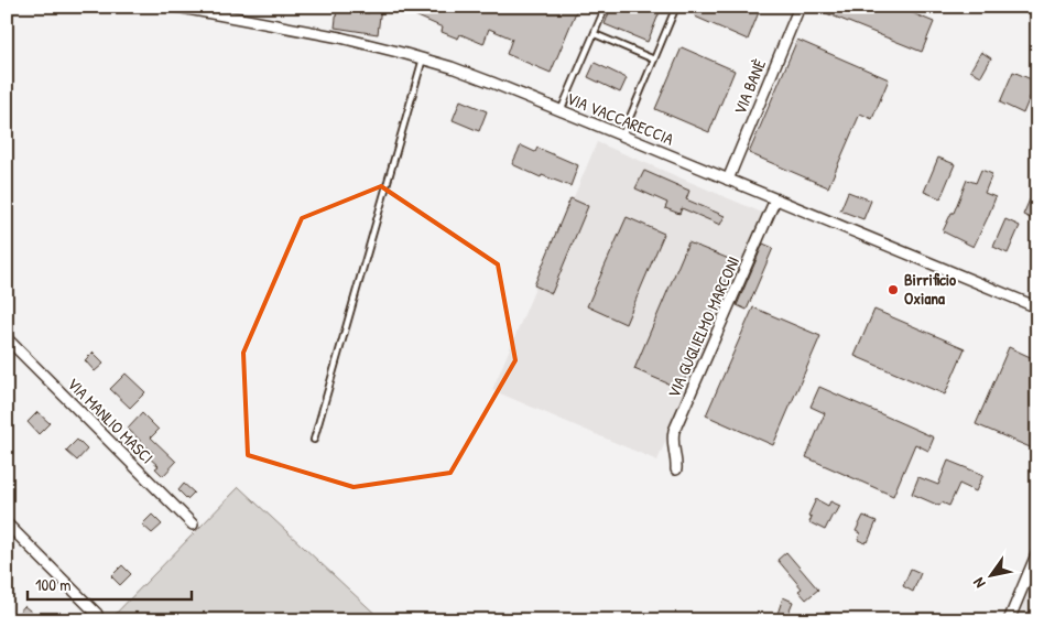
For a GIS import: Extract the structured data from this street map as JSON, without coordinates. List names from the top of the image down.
{
  "streets": {
    "street": [
      "VIA BANÈ",
      "VIA VACCARECCIA",
      "VIA GUGLIELMO MARCONI",
      "VIA MANLIO MASCI"
    ]
  },
  "crossings": [
    ["VIA BANÈ", "VIA VACCARECCIA"],
    ["VIA VACCARECCIA", "VIA GUGLIELMO MARCONI"]
  ],
  "places": ["Birrificio Oxiana"],
  "scale_bar": "100 m",
  "north": "bottom left"
}
